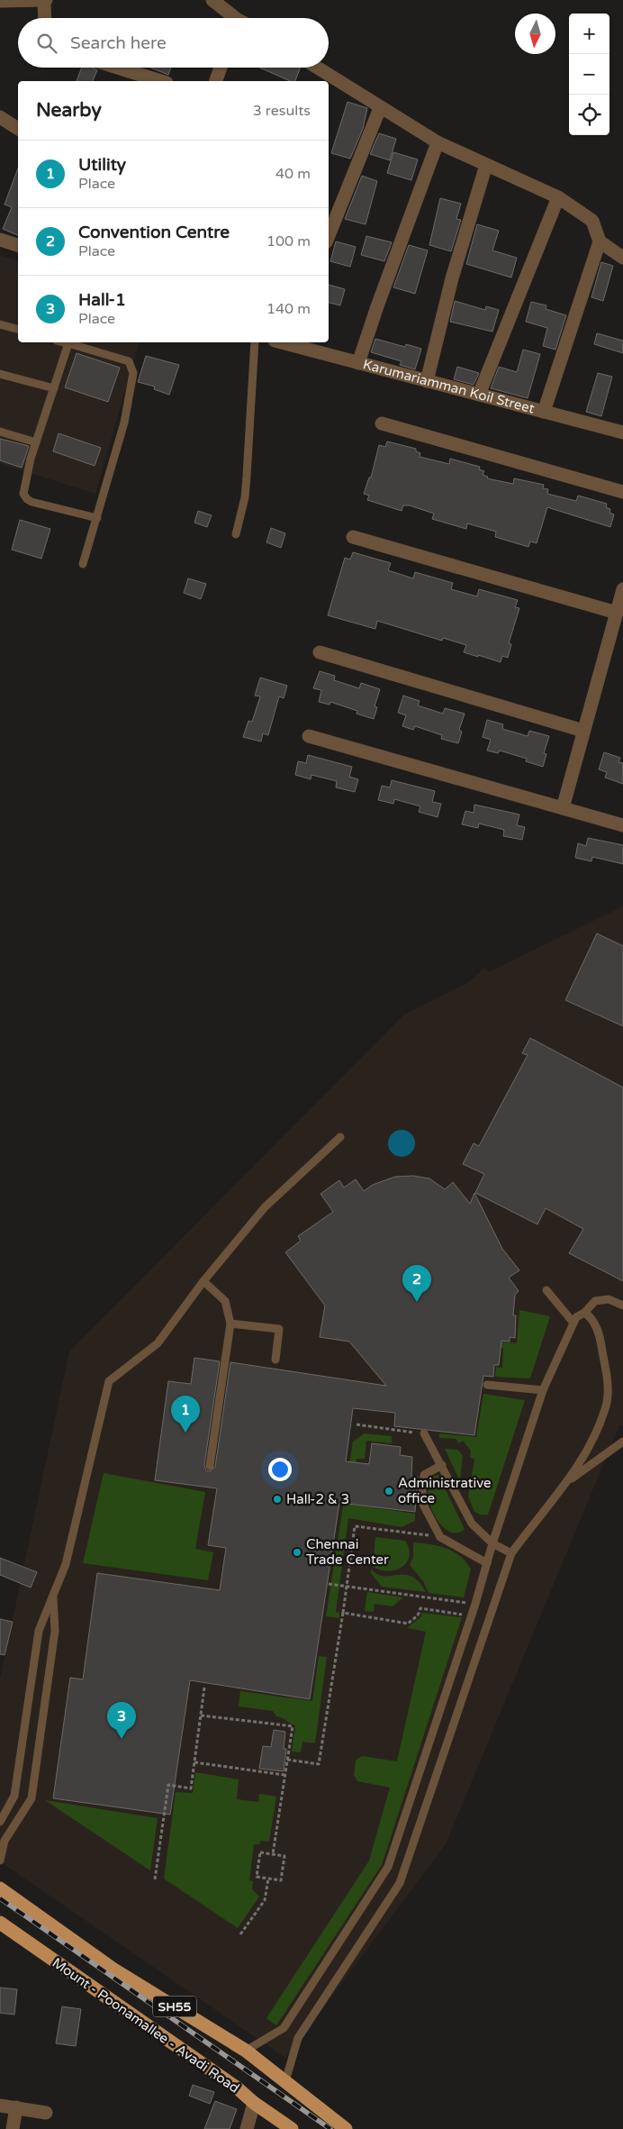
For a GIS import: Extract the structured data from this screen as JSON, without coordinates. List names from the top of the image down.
{
  "streets": {
    "main road": ["SH55", "Mount - Poonamallee - Avadi Road"],
    "street": ["Karumariamman Koil Street"]
  },
  "places": ["Administrative office", "Hall-2 & 3", "Chennai Trade Center"],
  "north": "bottom",
  "page": {
    "map_buttons": ["+", "−"],
    "search": "Search here",
    "heading": ["Nearby", "3 results"],
    "list": [
      {
        "mark": "1",
        "name": "Utility",
        "note": "Place",
        "value": "40 m"
      },
      {
        "mark": "2",
        "name": "Convention Centre",
        "note": "Place",
        "value": "100 m"
      },
      {
        "mark": "3",
        "name": "Hall-1",
        "note": "Place",
        "value": "140 m"
      }
    ],
    "pins": ["2", "1", "3"]
  }
}
